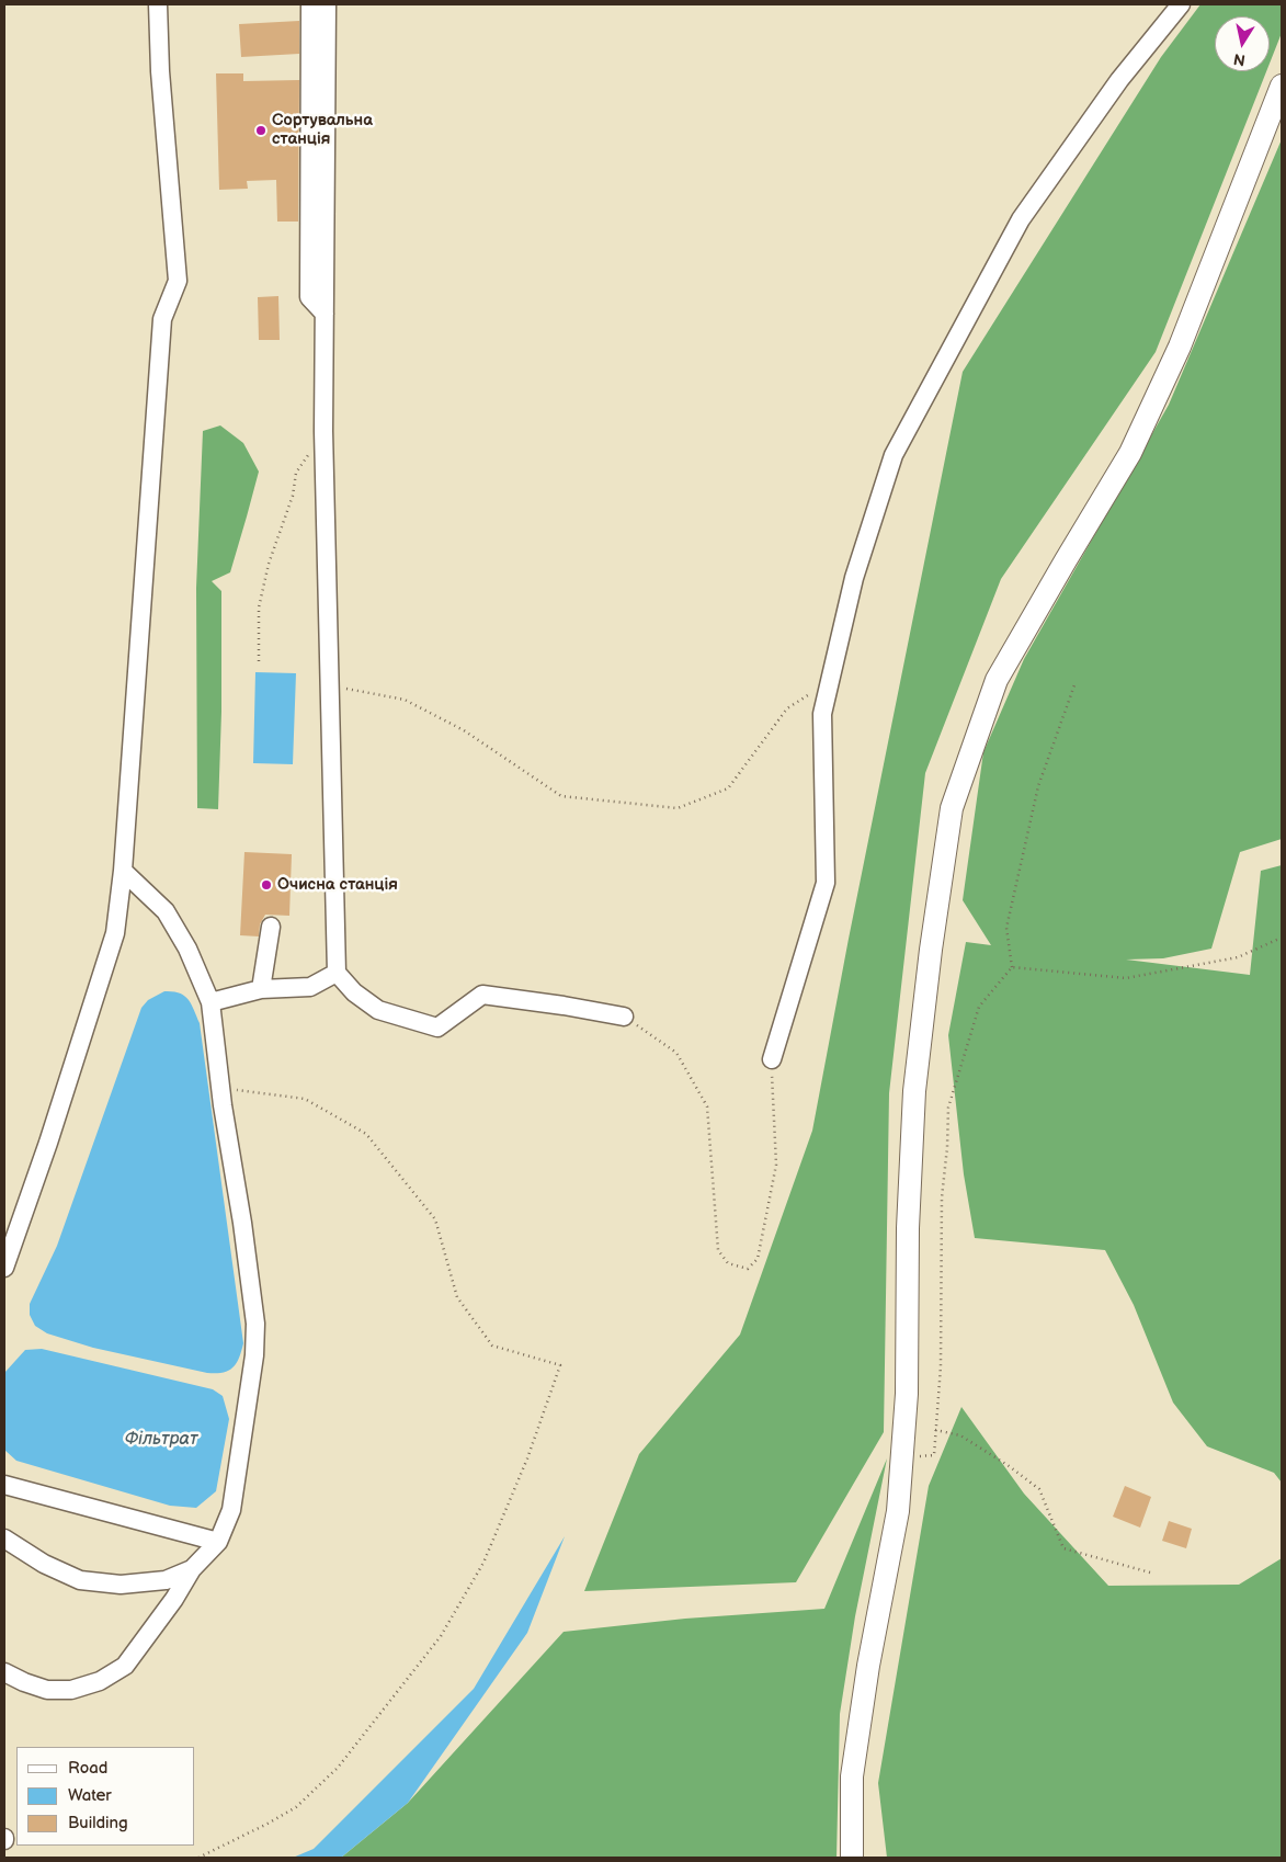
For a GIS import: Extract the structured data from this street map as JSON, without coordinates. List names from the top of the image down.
{
  "water": ["Фільтрат"],
  "places": ["Сортувальна станція", "Очисна станція"],
  "legend": ["Road", "Water", "Building"],
  "north": "bottom"
}
